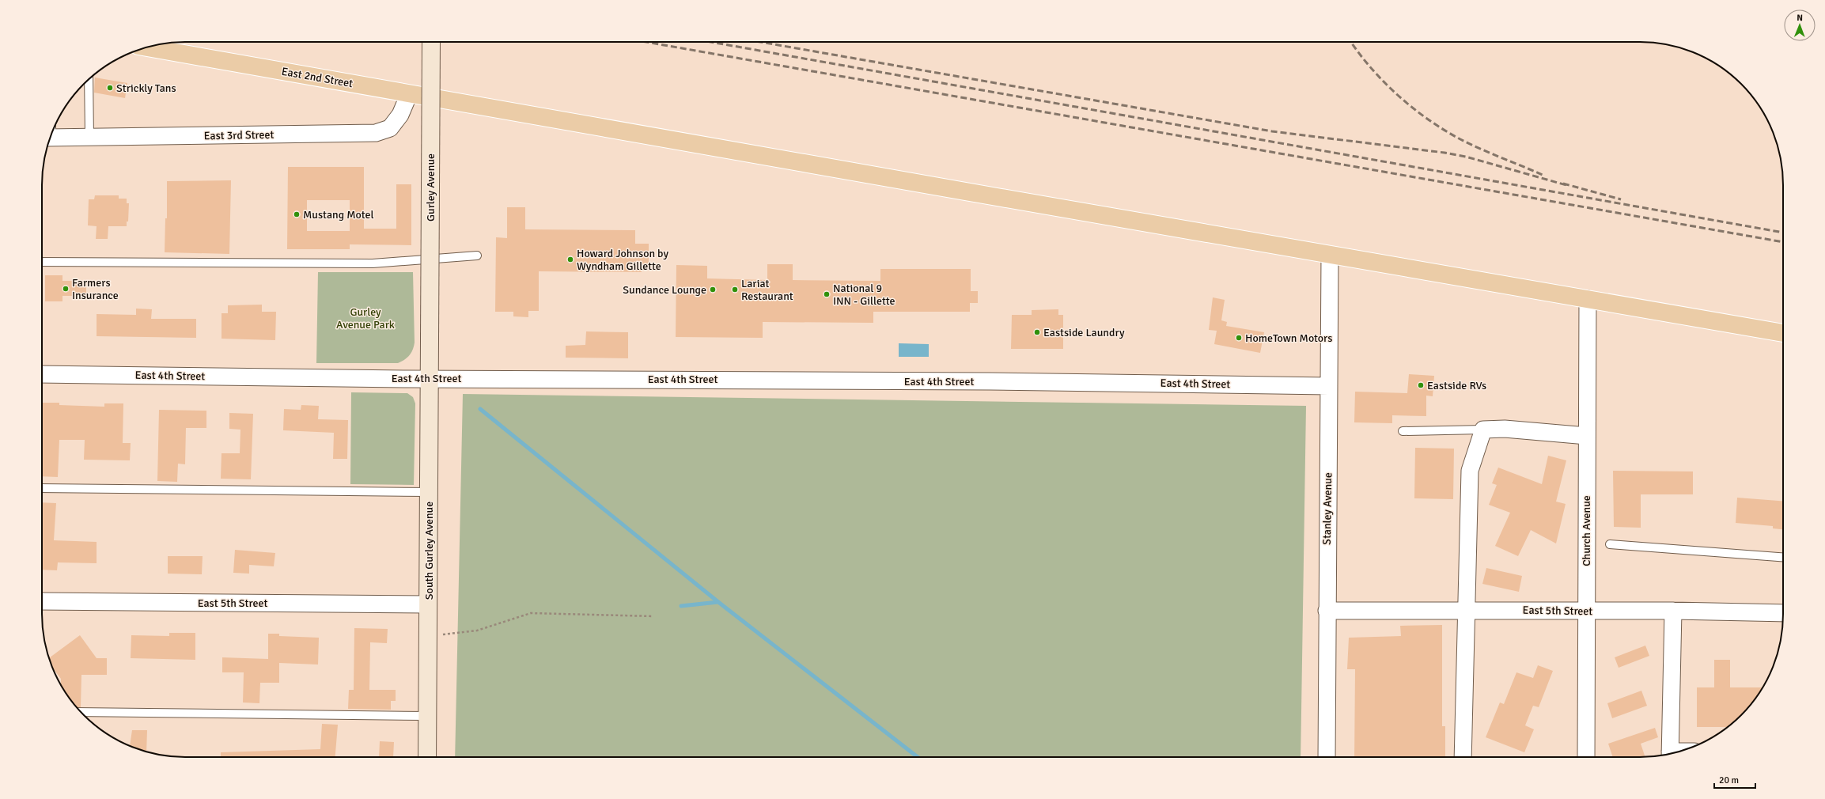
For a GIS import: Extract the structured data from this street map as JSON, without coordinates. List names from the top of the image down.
{
  "streets": {
    "main road": ["East 2nd Street"],
    "street": [
      "East 3rd Street",
      "Gurley Avenue",
      "East 4th Street",
      "Stanley Avenue",
      "Church Avenue",
      "South Gurley Avenue",
      "East 5th Street"
    ]
  },
  "crossings": [
    ["East 2nd Street", "East 3rd Street"],
    ["East 2nd Street", "Stanley Avenue"],
    ["East 2nd Street", "Church Avenue"],
    ["Gurley Avenue", "South Gurley Avenue"],
    ["East 4th Street", "Stanley Avenue"],
    ["East 4th Street", "South Gurley Avenue"],
    ["Stanley Avenue", "East 5th Street"],
    ["Church Avenue", "East 5th Street"],
    ["South Gurley Avenue", "East 5th Street"]
  ],
  "parks": ["Gurley Avenue Park"],
  "places": [
    "Strickly Tans",
    "Mustang Motel",
    "Howard Johnson by Wyndham Gillette",
    "Farmers Insurance",
    "Sundance Lounge",
    "Lariat Restaurant",
    "National 9 INN - Gillette",
    "Eastside Laundry",
    "HomeTown Motors",
    "Eastside RVs"
  ],
  "scale_bar": "20 m",
  "north": "top"
}
